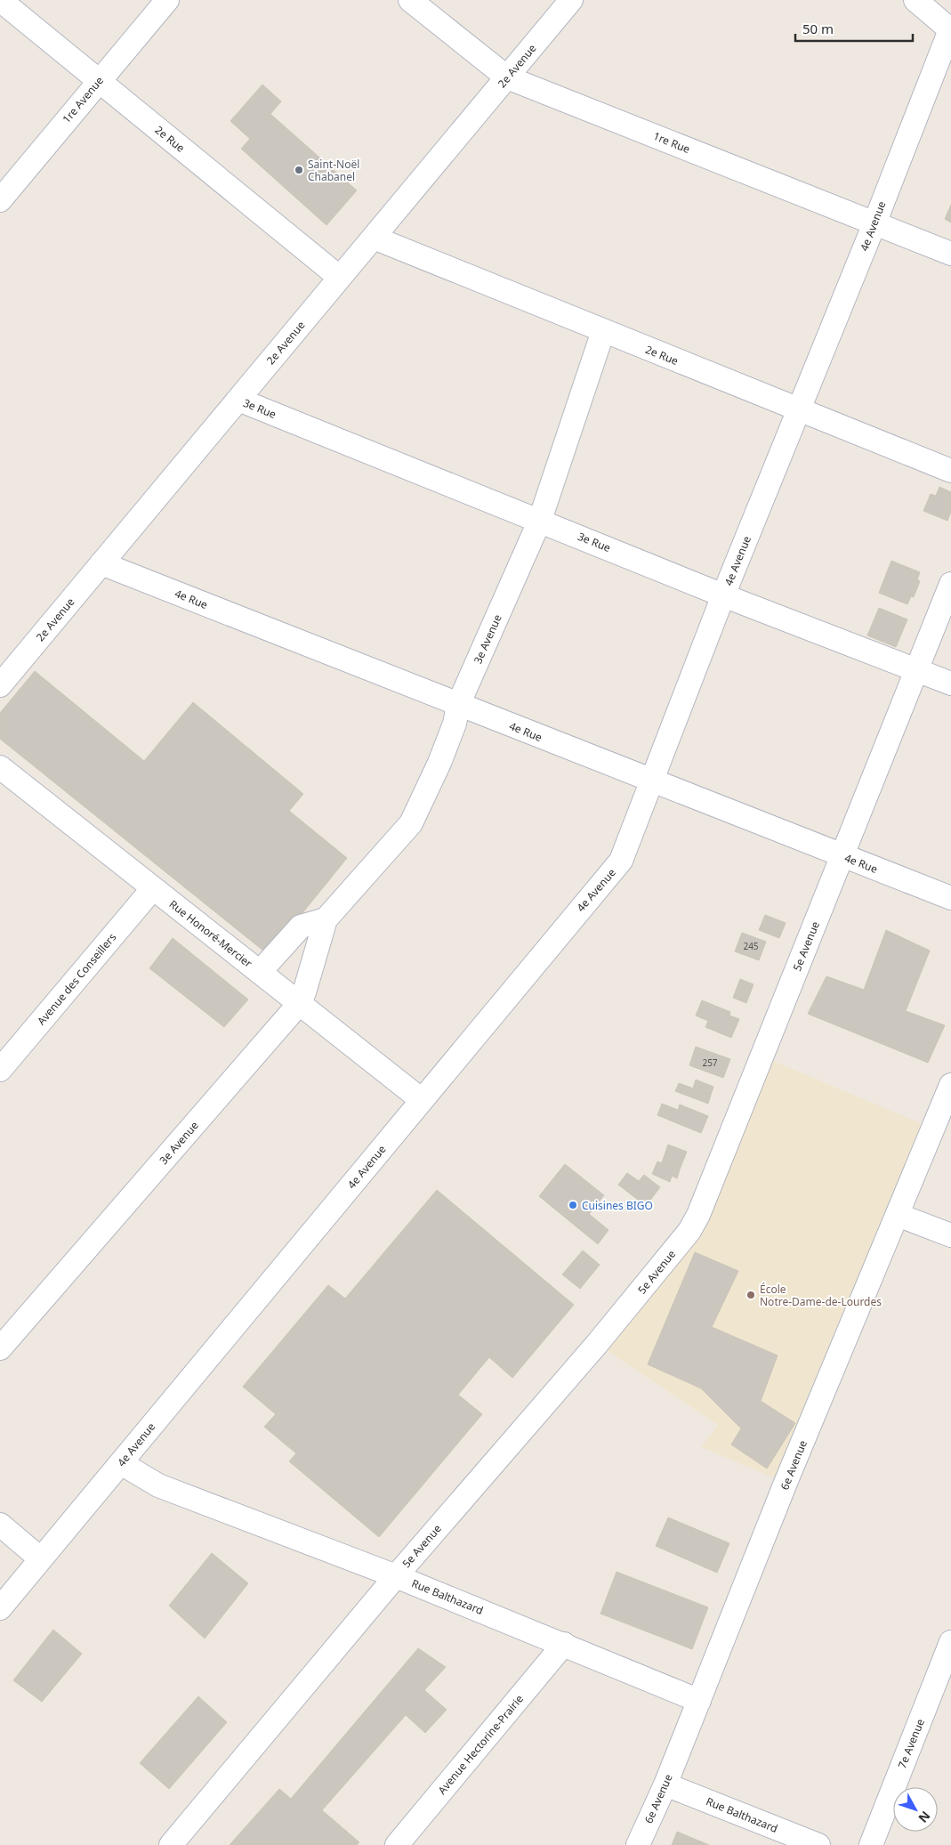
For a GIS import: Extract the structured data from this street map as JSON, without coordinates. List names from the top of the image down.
{
  "streets": {
    "street": [
      "2e Avenue",
      "1re Avenue",
      "2e Rue",
      "1re Rue",
      "4e Avenue",
      "3e Rue",
      "4e Rue",
      "3e Avenue",
      "Rue Honoré-Mercier",
      "5e Avenue",
      "Avenue des Conseillers",
      "6e Avenue",
      "Rue Balthazard",
      "7e Avenue",
      "Avenue Hectorine-Prairie"
    ]
  },
  "crossings": [
    ["2e Avenue", "2e Rue"],
    ["2e Avenue", "1re Rue"],
    ["2e Avenue", "3e Rue"],
    ["2e Avenue", "4e Rue"],
    ["1re Avenue", "2e Rue"],
    ["2e Rue", "4e Avenue"],
    ["2e Rue", "3e Avenue"],
    ["1re Rue", "4e Avenue"],
    ["4e Avenue", "3e Rue"],
    ["4e Avenue", "4e Rue"],
    ["4e Avenue", "Rue Honoré-Mercier"],
    ["4e Avenue", "Rue Balthazard"],
    ["3e Rue", "3e Avenue"],
    ["3e Rue", "5e Avenue"],
    ["4e Rue", "3e Avenue"],
    ["4e Rue", "5e Avenue"],
    ["3e Avenue", "Rue Honoré-Mercier"],
    ["Rue Honoré-Mercier", "Avenue des Conseillers"],
    ["5e Avenue", "Rue Balthazard"],
    ["6e Avenue", "Rue Balthazard"],
    ["Rue Balthazard", "Avenue Hectorine-Prairie"]
  ],
  "places": ["Saint-Noël Chabanel", "Cuisines BIGO", "École Notre-Dame-de-Lourdes"],
  "house_numbers": ["245", "257"],
  "scale_bar": "50 m",
  "north": "bottom right"
}
